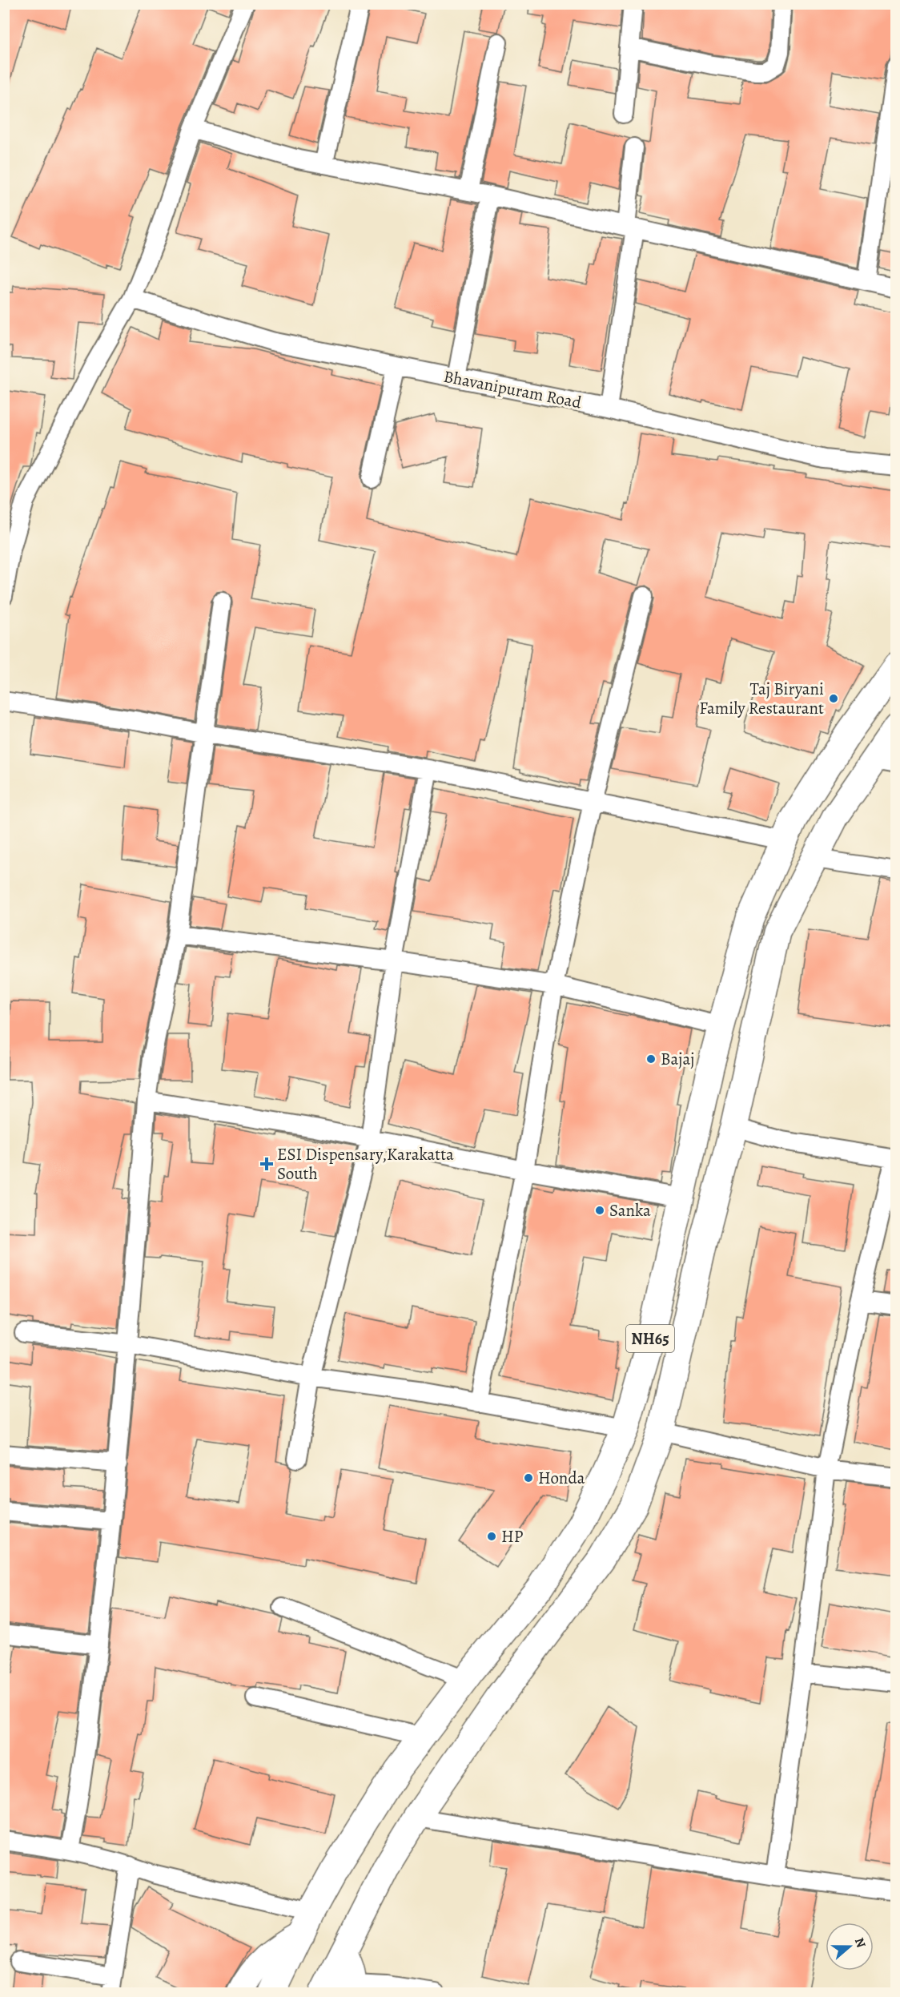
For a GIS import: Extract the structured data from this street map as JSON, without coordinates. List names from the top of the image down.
{
  "streets": {
    "main road": ["NH65"],
    "street": ["Bhavanipuram Road"]
  },
  "places": {
    "other": [
      "Taj Biryani Family Restaurant",
      "Bajaj",
      "Sanka",
      "Honda",
      "HP"
    ],
    "health": ["ESI Dispensary,Karakatta South"]
  },
  "north": "right"
}
